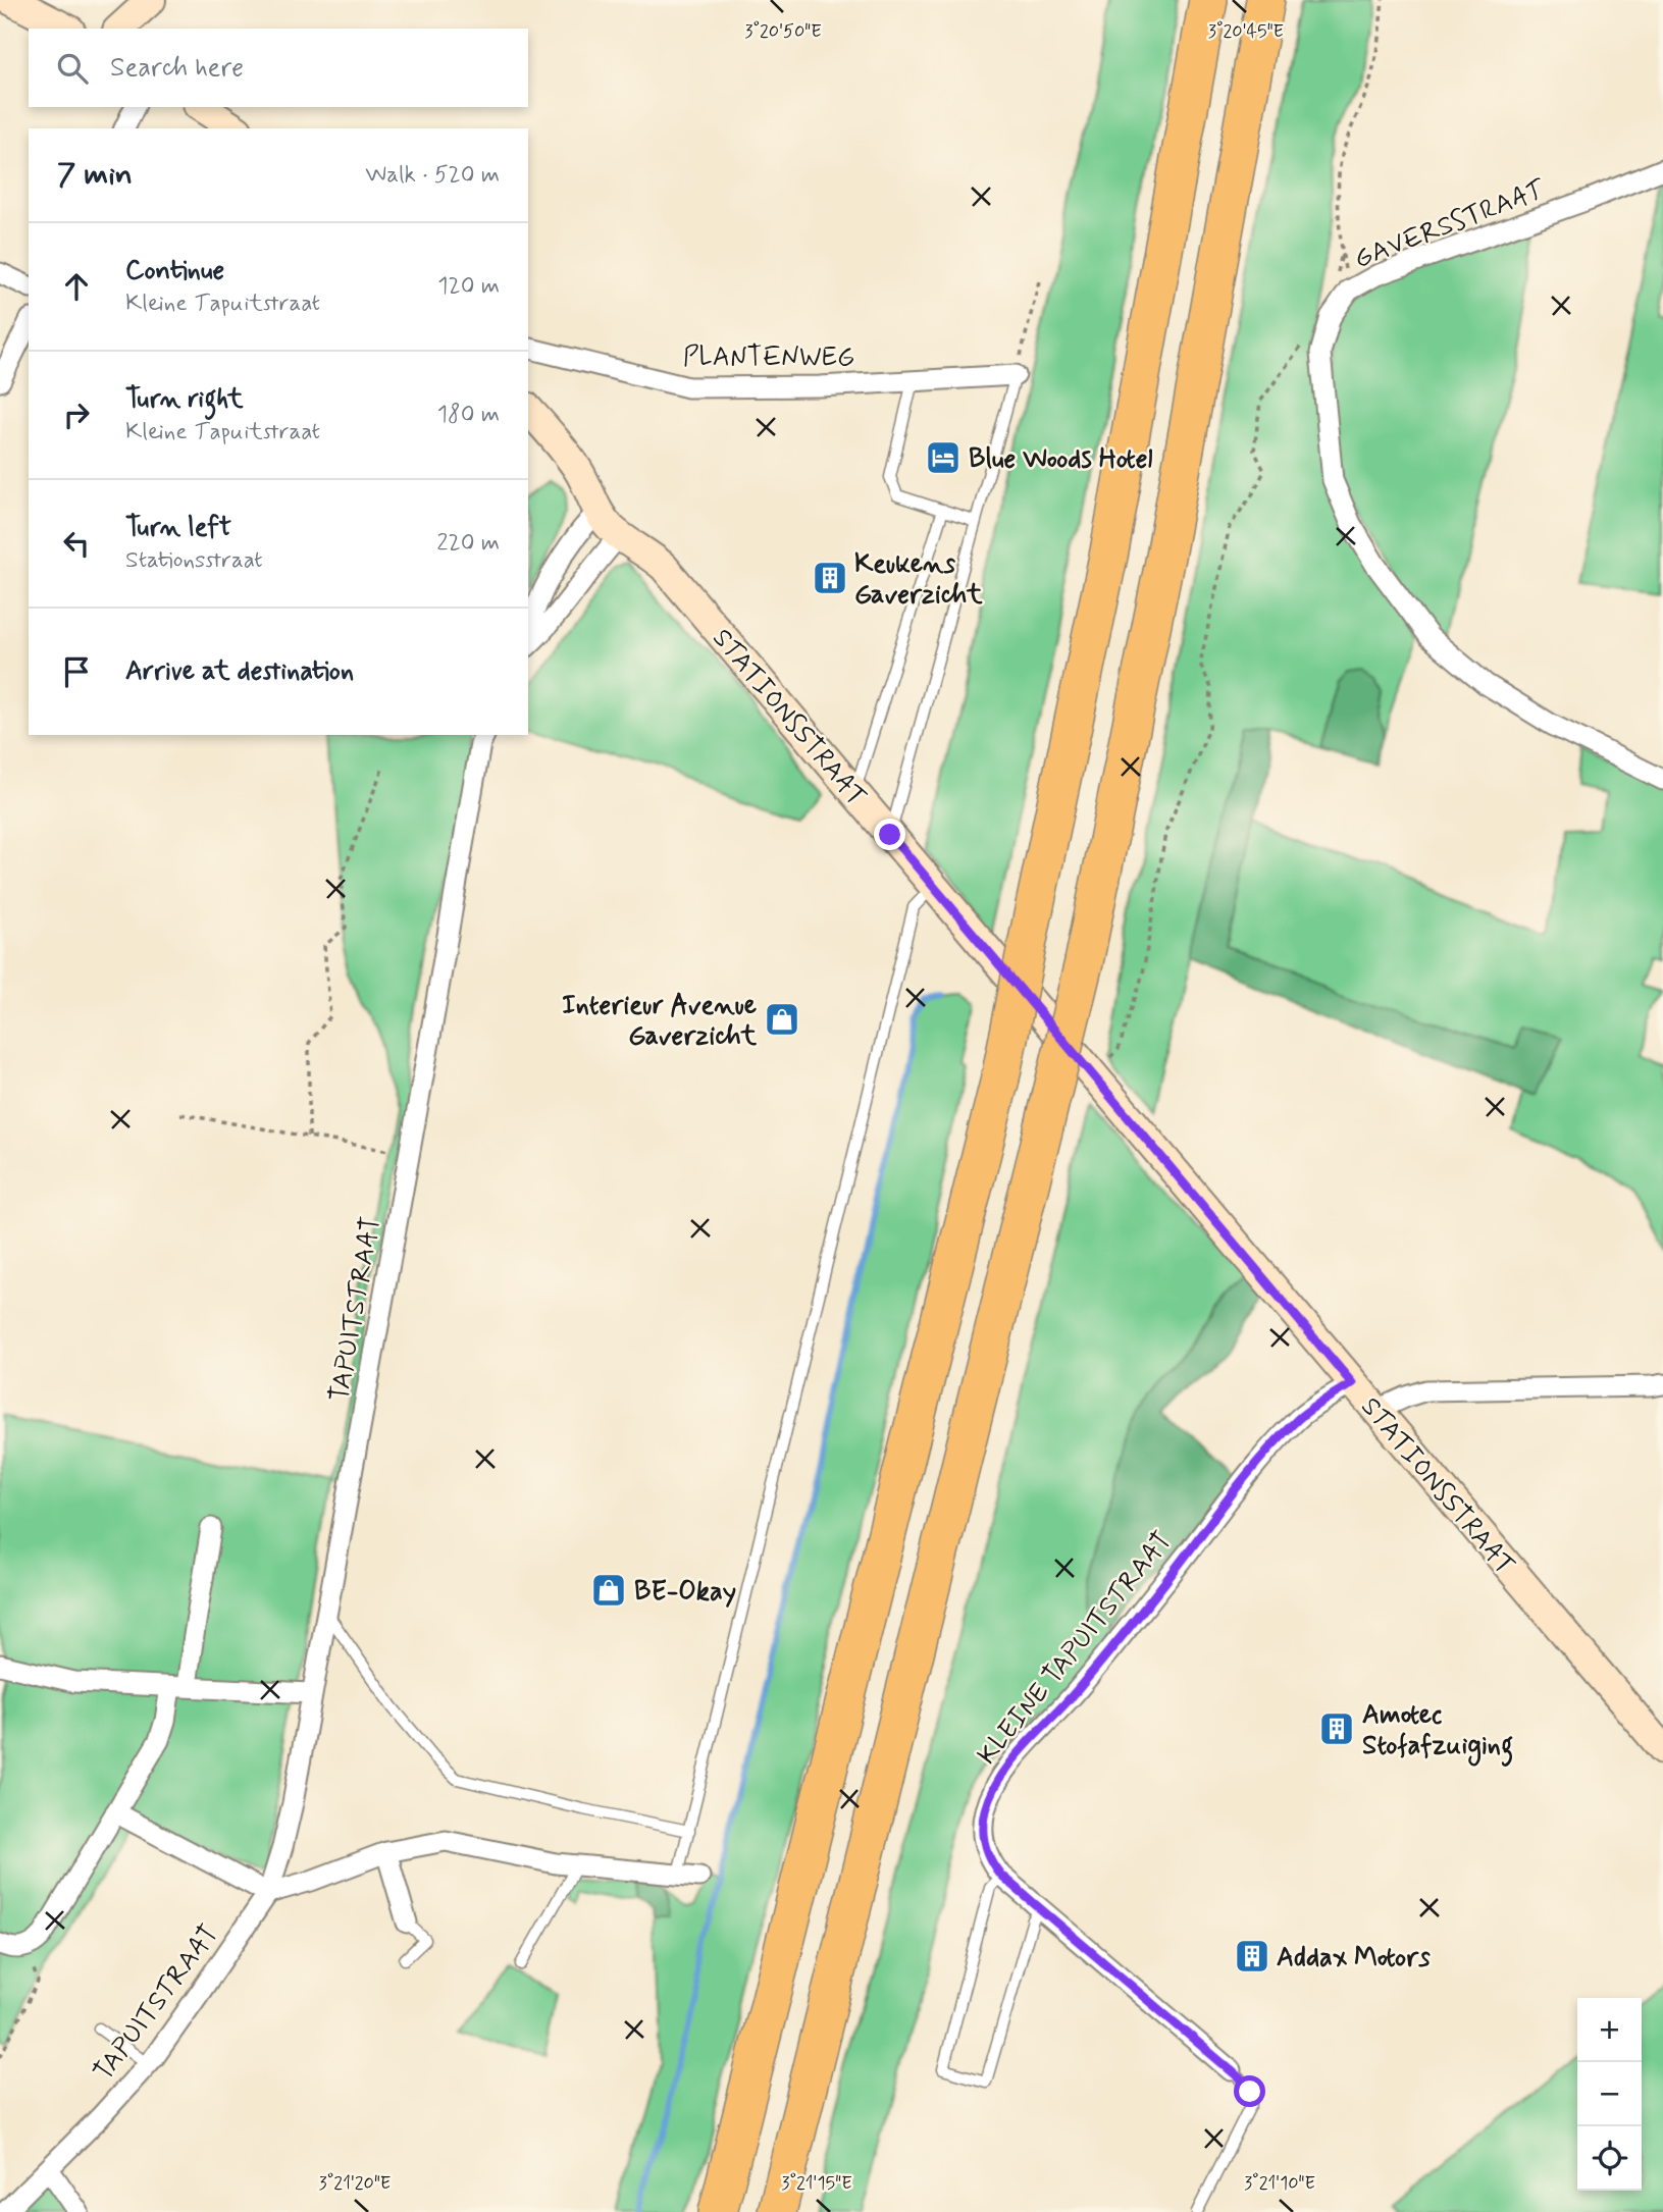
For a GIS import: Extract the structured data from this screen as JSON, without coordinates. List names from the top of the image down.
{
  "streets": {
    "street": [
      "GAVERSSTRAAT",
      "PLANTENWEG",
      "STATIONSSTRAAT",
      "TAPUITSTRAAT",
      "KLEINE TAPUITSTRAAT"
    ]
  },
  "crossings": [
    ["STATIONSSTRAAT", "KLEINE TAPUITSTRAAT"]
  ],
  "places": {
    "hotel": ["Blue Woods Hotel"],
    "building": ["Keukens Gaverzicht", "Amotec Stofafzuiging", "Addax Motors"],
    "shop": ["Interieur Avenue Gaverzicht", "BE-Okay"]
  },
  "page": {
    "search": "Search here",
    "heading": ["7 min", "Walk · 520 m"],
    "list": [
      ["Continue", "Kleine Tapuitstraat", "120 m"],
      ["Turn right", "Kleine Tapuitstraat", "180 m"],
      ["Turn left", "Stationsstraat", "220 m"],
      "Arrive at destination"
    ],
    "map_buttons": ["+", "−"]
  },
  "coordinates": [
    "3°20'50\"E",
    "3°20'45\"E",
    "3°21'20\"E",
    "3°21'15\"E",
    "3°21'10\"E"
  ]
}
